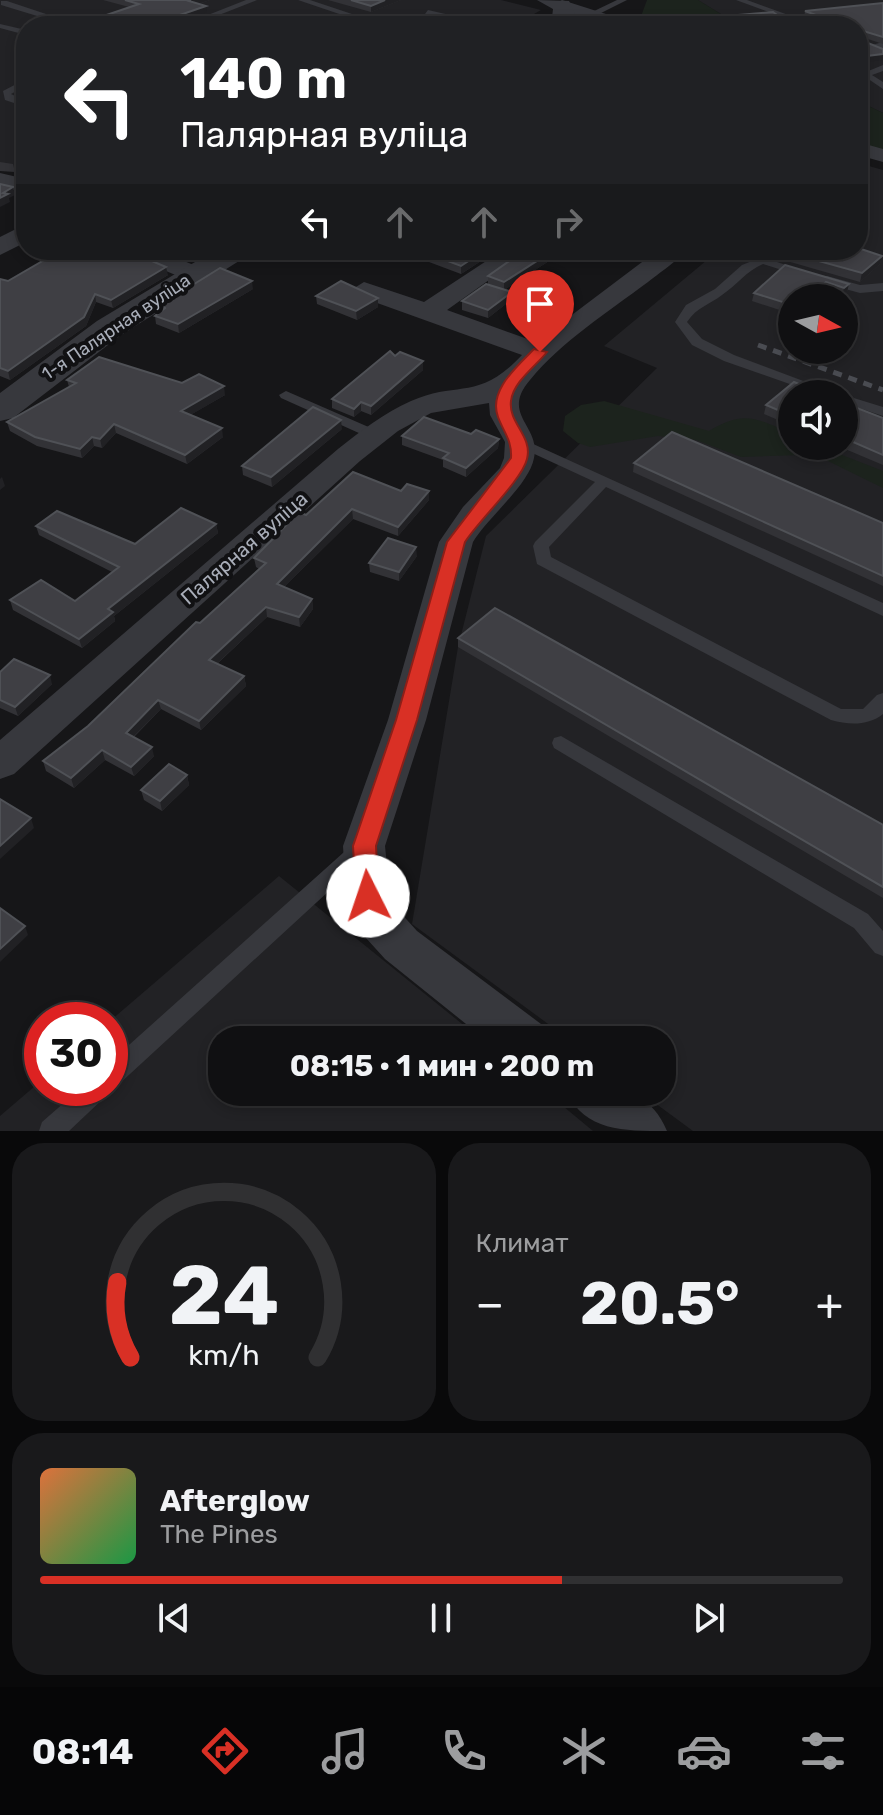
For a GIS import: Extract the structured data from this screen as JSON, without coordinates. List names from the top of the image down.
{
  "streets": {
    "street": ["1-я Палярная вуліца", "Палярная вуліца"]
  },
  "north": "right",
  "page": {
    "turn": ["140 m", "Палярная вуліца"],
    "limit": "30",
    "trip": "08:15 · 1 мин · 200 m",
    "tile": "Климат",
    "heat": ["−", "20.5°", "+"],
    "song": ["Afterglow", "The Pines"],
    "tabs": "08:14",
    "gauge": ["24", "km/h"]
  }
}
